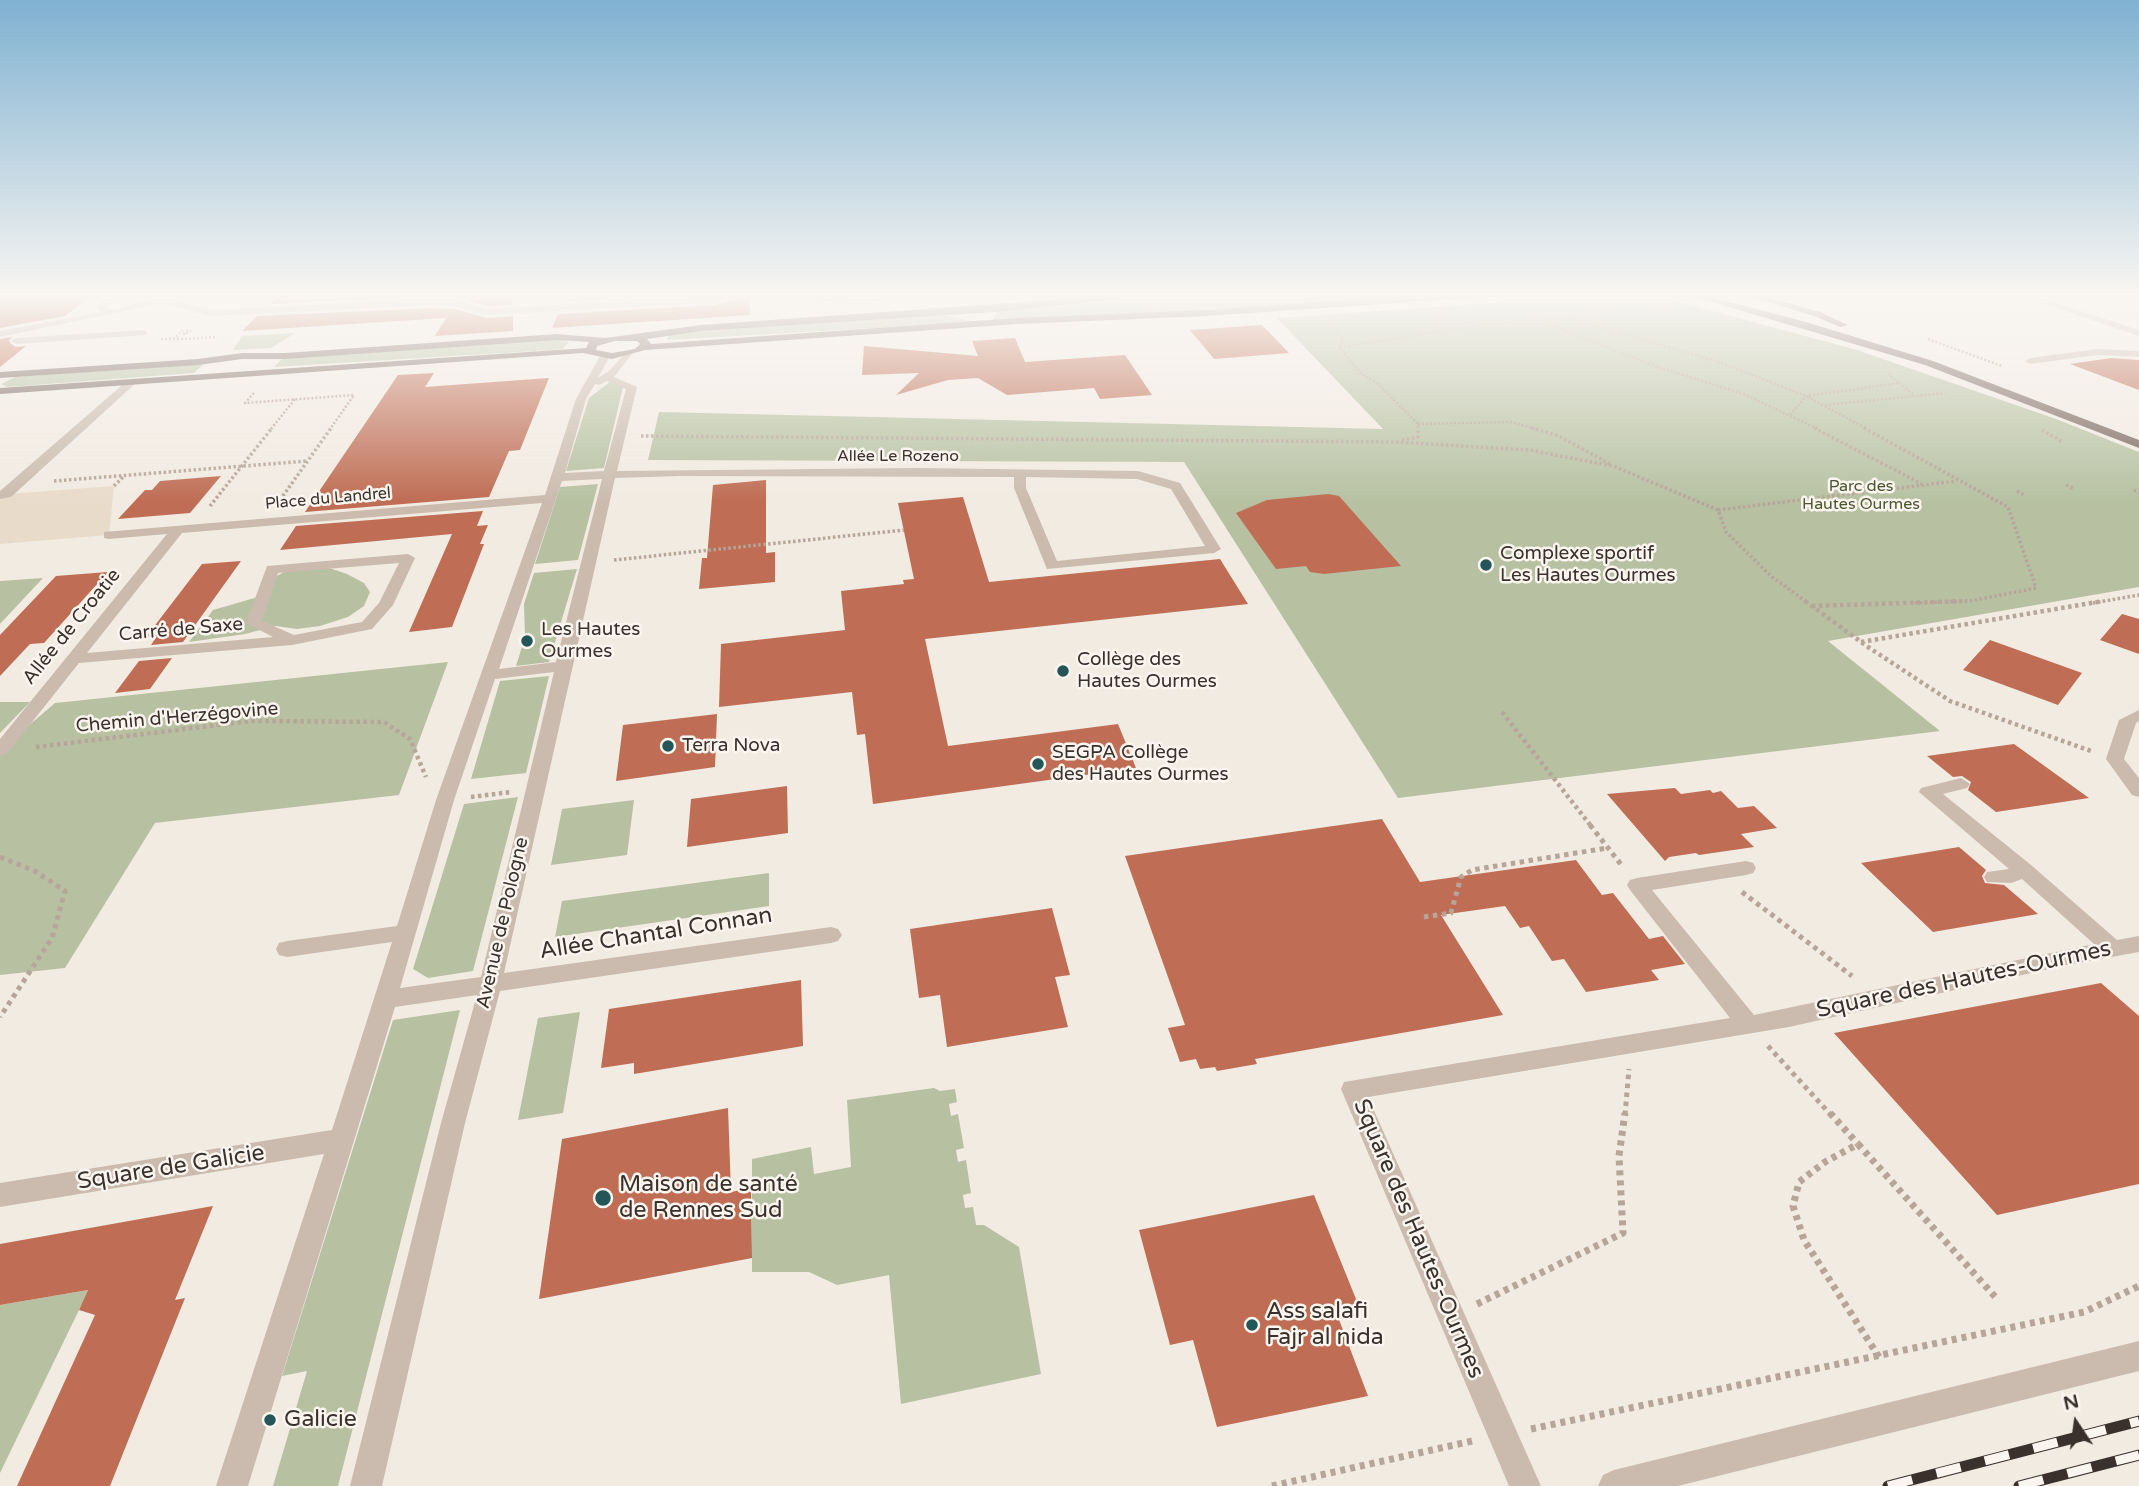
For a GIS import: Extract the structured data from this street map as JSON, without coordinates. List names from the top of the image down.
{
  "streets": {
    "street": [
      "Allée Le Rozeno",
      "Place du Landrel",
      "Allée de Croatie",
      "Carré de Saxe",
      "Avenue de Pologne",
      "Allée Chantal Connan",
      "Square des Hautes-Ourmes",
      "Square de Galicie"
    ],
    "path": ["Chemin d'Herzégovine"]
  },
  "crossings": [
    ["Allée Le Rozeno", "Avenue de Pologne"],
    ["Place du Landrel", "Allée de Croatie"],
    ["Allée de Croatie", "Carré de Saxe"],
    ["Allée de Croatie", "Chemin d'Herzégovine"],
    ["Avenue de Pologne", "Allée Chantal Connan"]
  ],
  "parks": ["Parc des Hautes Ourmes"],
  "places": [
    "Complexe sportif Les Hautes Ourmes",
    "Les Hautes Ourmes",
    "Collège des Hautes Ourmes",
    "Terra Nova",
    "SEGPA Collège des Hautes Ourmes",
    "Maison de santé de Rennes Sud",
    "Ass salafi Fajr al nida",
    "Galicie"
  ],
  "north": "top"
}
